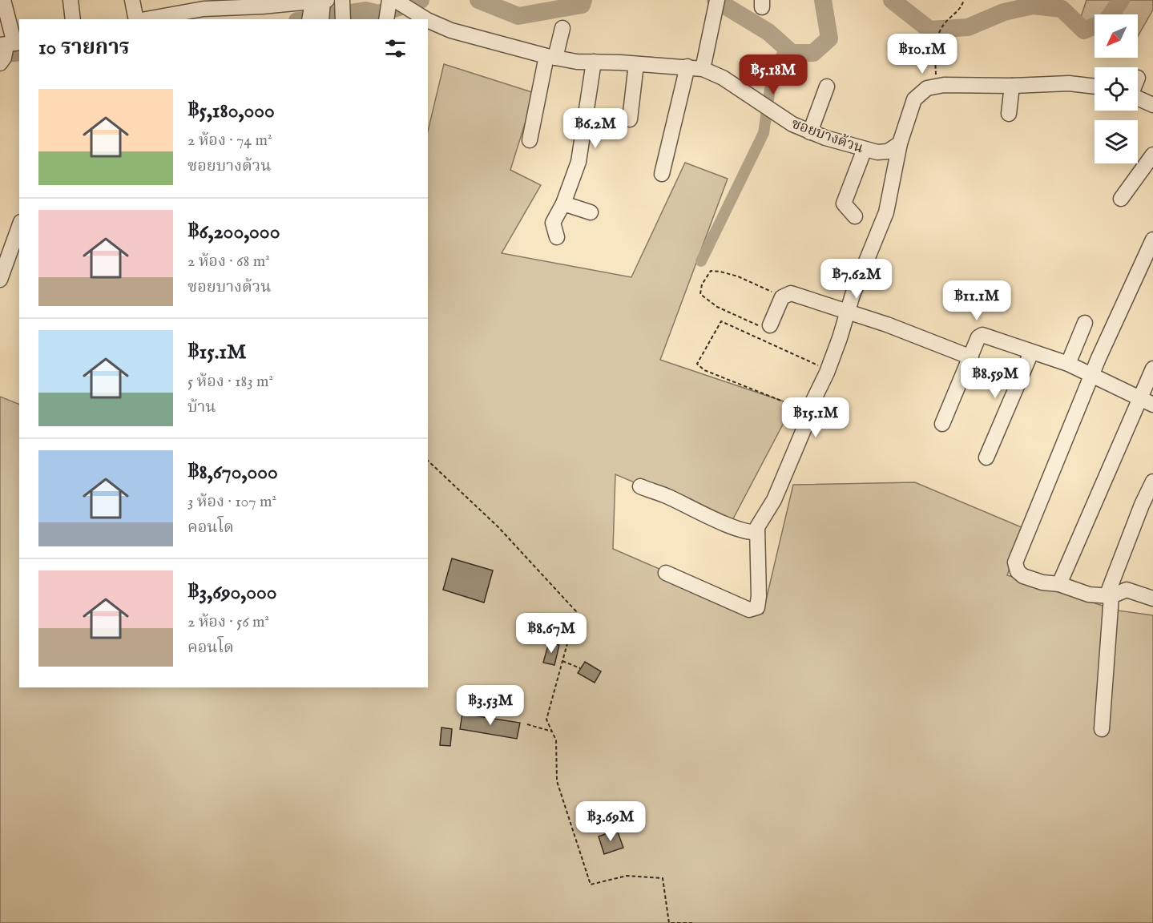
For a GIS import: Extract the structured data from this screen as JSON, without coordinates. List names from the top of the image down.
{
  "streets": {
    "street": ["ซอยบางด้วน"]
  },
  "north": "bottom left",
  "page": {
    "heading": "10 รายการ",
    "price": [
      "฿10.1M",
      "฿5.18M",
      "฿6.2M",
      "฿7.62M",
      "฿11.1M",
      "฿8.59M",
      "฿15.1M",
      "฿8.67M",
      "฿3.53M",
      "฿3.69M"
    ],
    "list": [
      {
        "name": "฿5,180,000",
        "note": "2 ห้อง · 74 m² · ซอยบางด้วน"
      },
      {
        "name": "฿6,200,000",
        "note": "2 ห้อง · 68 m² · ซอยบางด้วน"
      },
      {
        "name": "฿15.1M",
        "note": "5 ห้อง · 183 m² · บ้าน"
      },
      {
        "name": "฿8,670,000",
        "note": "3 ห้อง · 107 m² · คอนโด"
      },
      {
        "name": "฿3,690,000",
        "note": "2 ห้อง · 56 m² · คอนโด"
      }
    ]
  }
}
